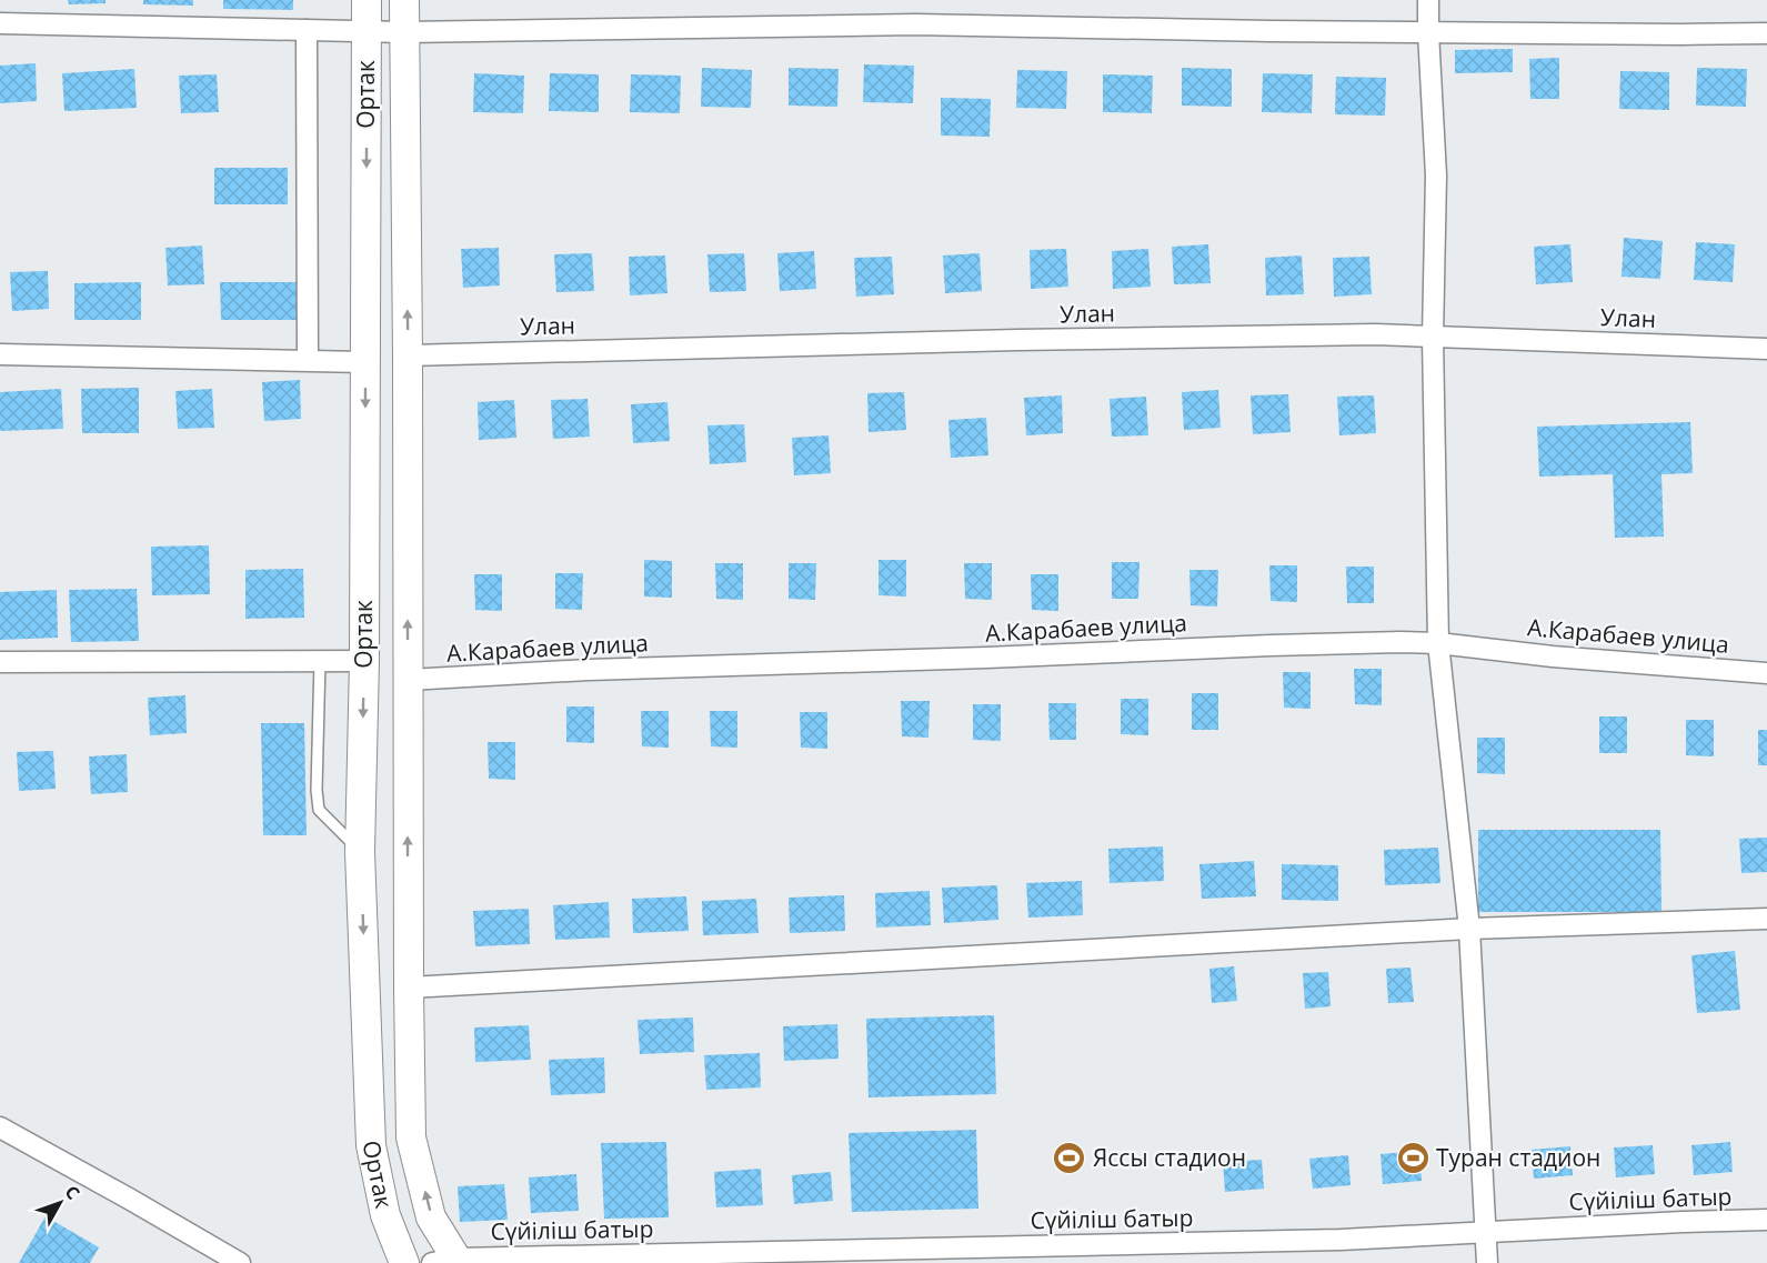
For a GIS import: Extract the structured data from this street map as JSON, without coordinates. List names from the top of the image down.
{
  "streets": {
    "street": [
      "Ортак",
      "Улан",
      "А.Карабаев улица",
      "Сүйіліш батыр"
    ]
  },
  "crossings": [
    ["Ортак", "Улан"],
    ["Ортак", "А.Карабаев улица"],
    ["Ортак", "Сүйіліш батыр"]
  ],
  "places": {
    "sports": ["Яссы стадион", "Туран стадион"]
  },
  "north": "top right"
}
